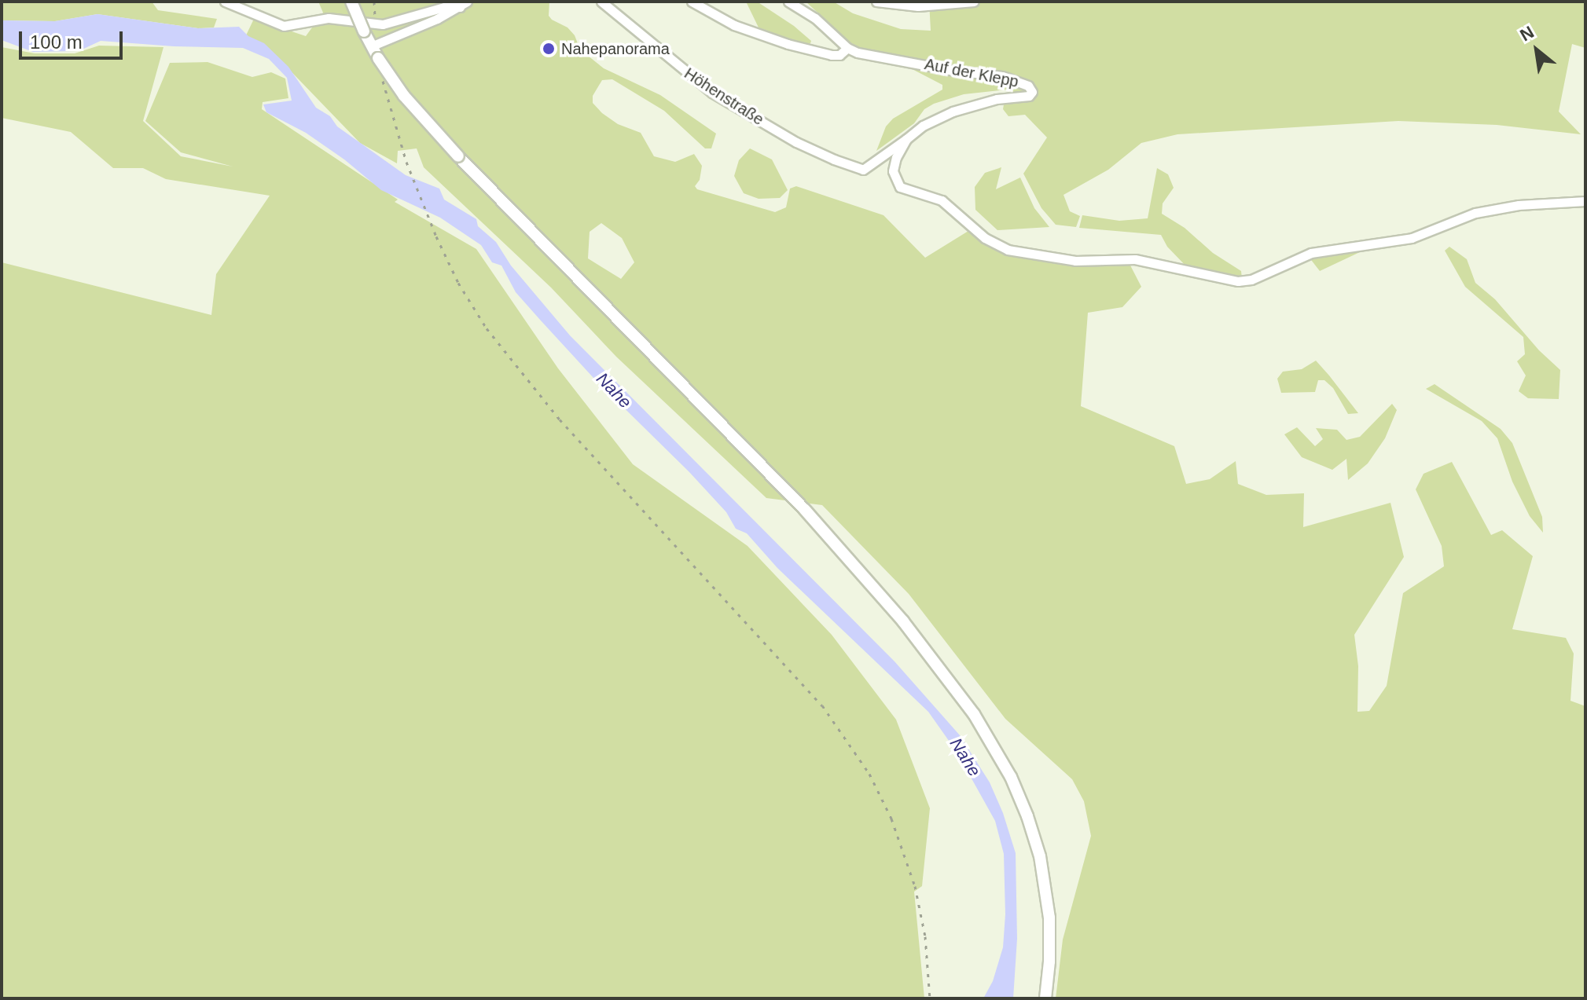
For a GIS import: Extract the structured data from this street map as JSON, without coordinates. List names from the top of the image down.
{
  "streets": {
    "street": ["Auf der Klepp", "Höhenstraße"]
  },
  "crossings": [
    ["Auf der Klepp", "Höhenstraße"]
  ],
  "water": ["Nahe"],
  "places": ["Nahepanorama"],
  "scale_bar": "100 m",
  "north": "top left"
}
